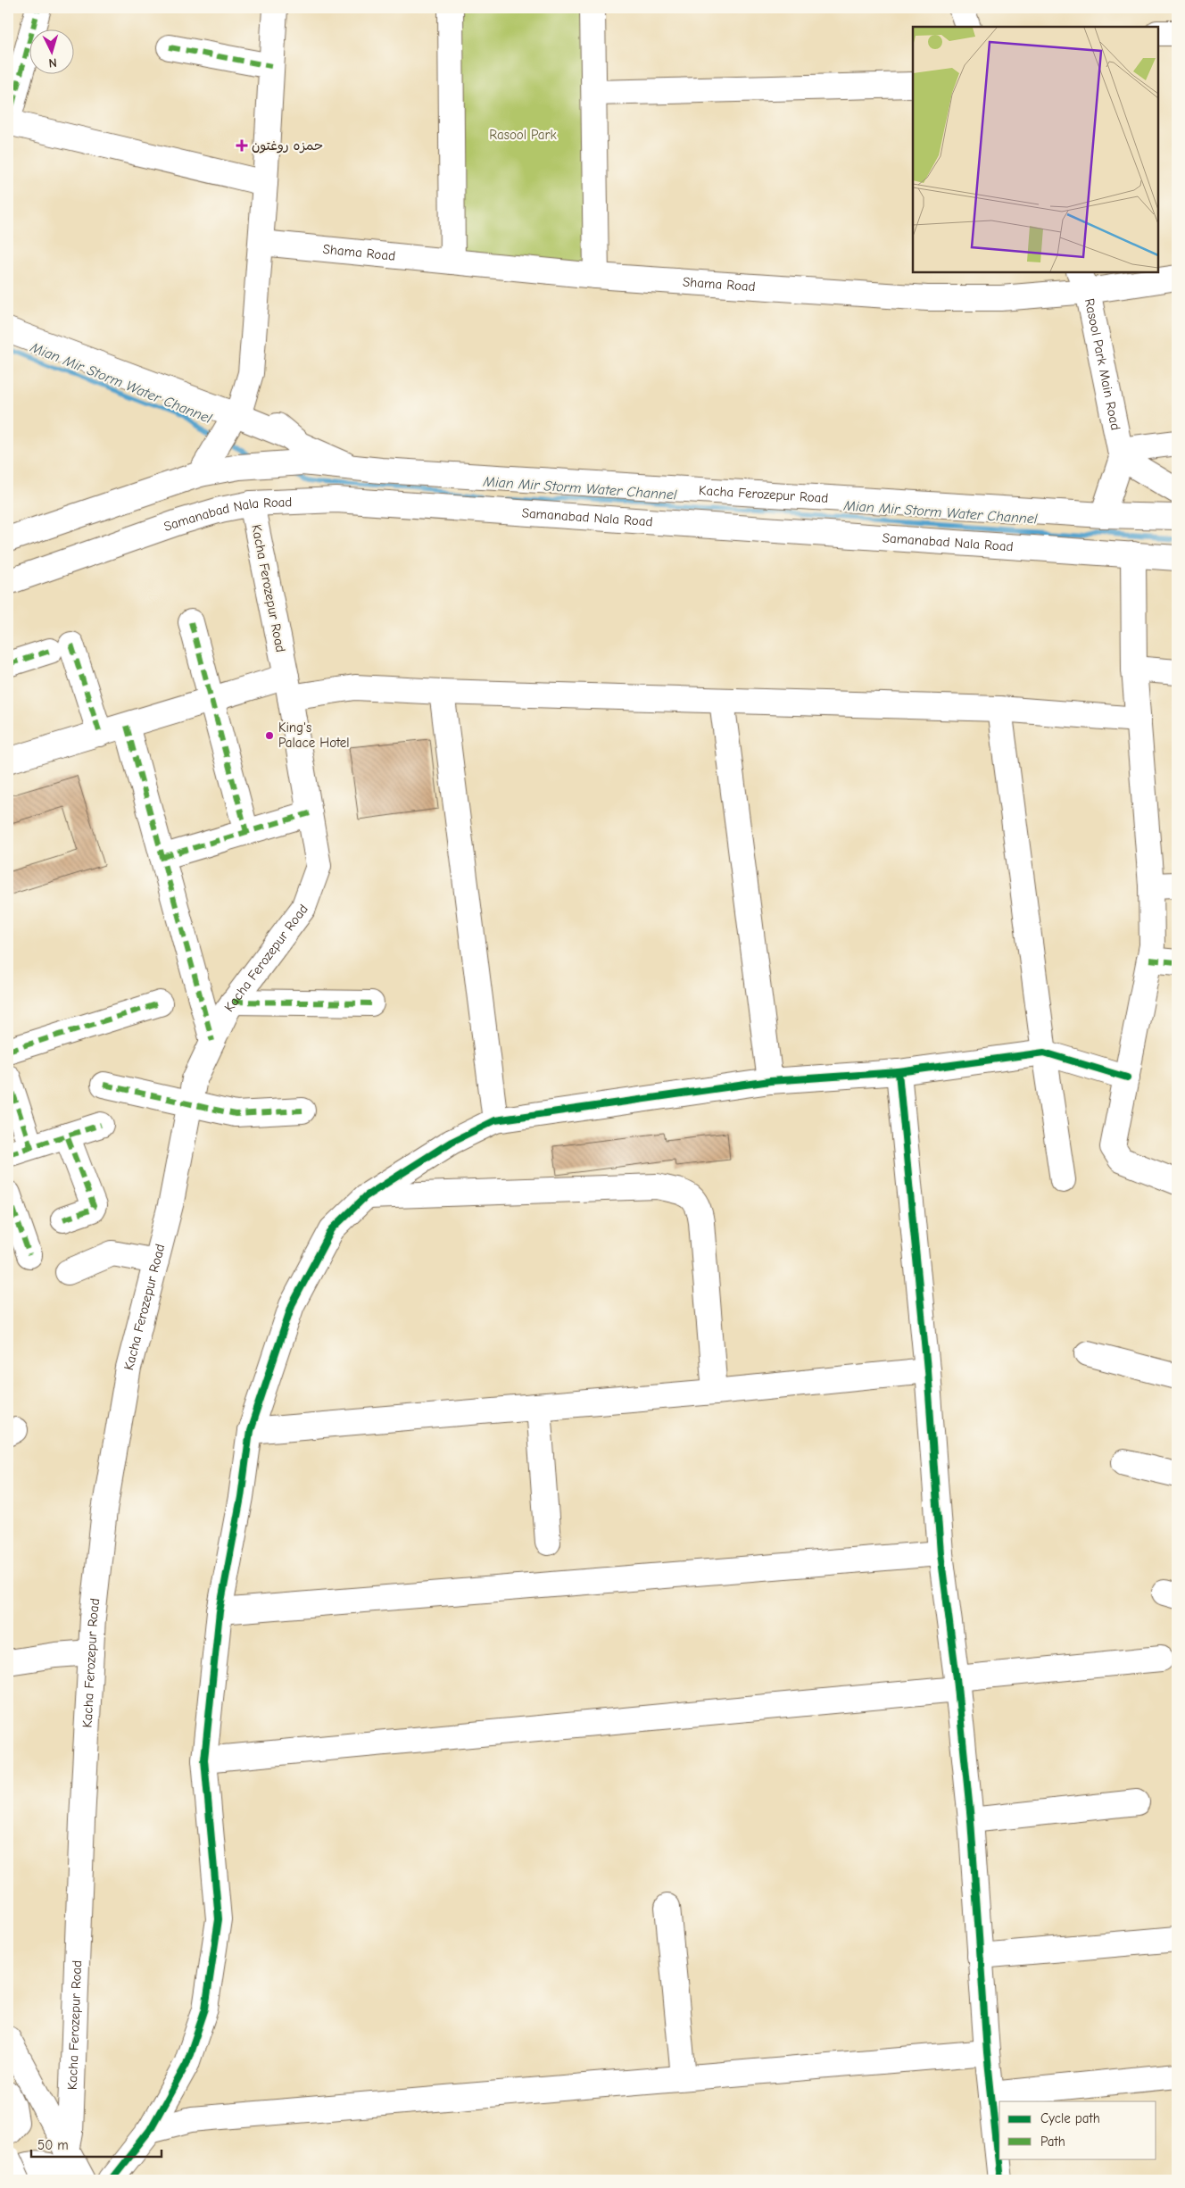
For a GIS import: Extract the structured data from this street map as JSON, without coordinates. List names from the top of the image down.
{
  "streets": {
    "street": [
      "Shama Road",
      "Rasool Park Main Road",
      "Kacha Ferozepur Road",
      "Samanabad Nala Road"
    ]
  },
  "crossings": [
    ["Shama Road", "Rasool Park Main Road"],
    ["Rasool Park Main Road", "Kacha Ferozepur Road"],
    ["Kacha Ferozepur Road", "Samanabad Nala Road"]
  ],
  "water": ["Mian Mir Storm Water Channel"],
  "parks": ["Rasool Park"],
  "places": {
    "health": ["حمزه روغتون"],
    "other": ["King's Palace Hotel"]
  },
  "legend": ["Cycle path", "Path"],
  "scale_bar": "50 m",
  "north": "bottom"
}
